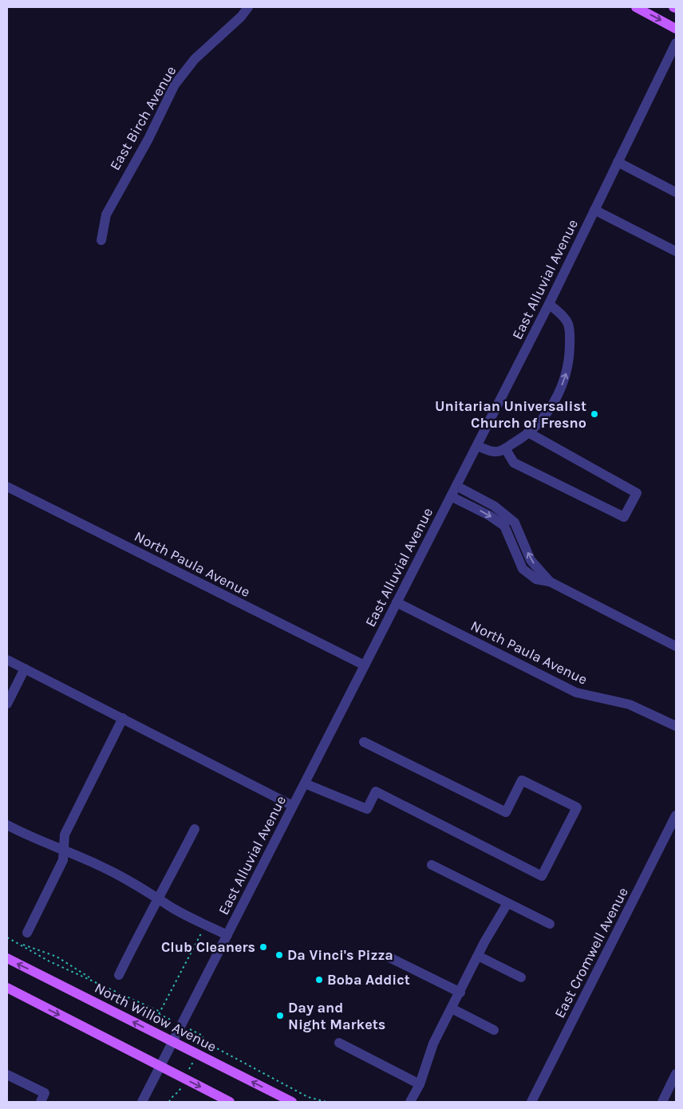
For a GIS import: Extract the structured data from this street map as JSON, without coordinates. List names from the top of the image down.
{
  "streets": {
    "main road": ["North Willow Avenue"],
    "street": [
      "East Birch Avenue",
      "East Alluvial Avenue",
      "North Paula Avenue",
      "East Cromwell Avenue"
    ]
  },
  "crossings": [
    ["East Alluvial Avenue", "North Paula Avenue"],
    ["East Alluvial Avenue", "North Willow Avenue"]
  ],
  "places": [
    "Unitarian Universalist Church of Fresno",
    "Club Cleaners",
    "Da Vinci's Pizza",
    "Boba Addict",
    "Day and Night Markets"
  ]
}
